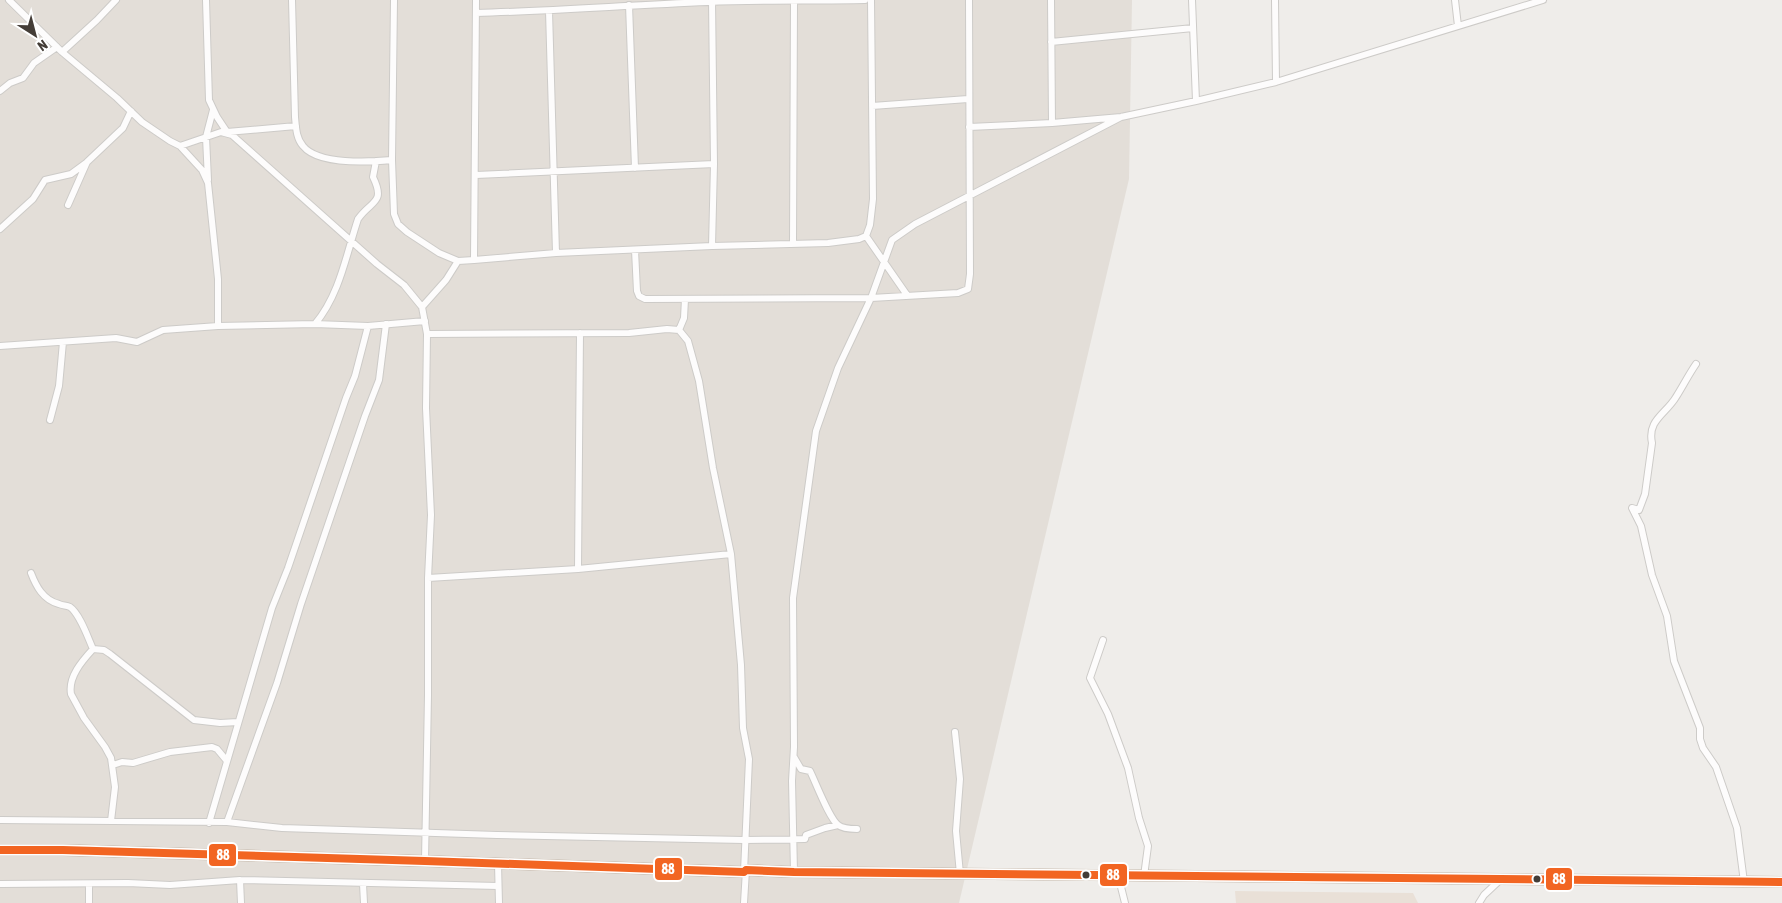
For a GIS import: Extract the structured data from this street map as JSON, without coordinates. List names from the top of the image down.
{
  "lines": ["transit line 88"],
  "north": "bottom right"
}
